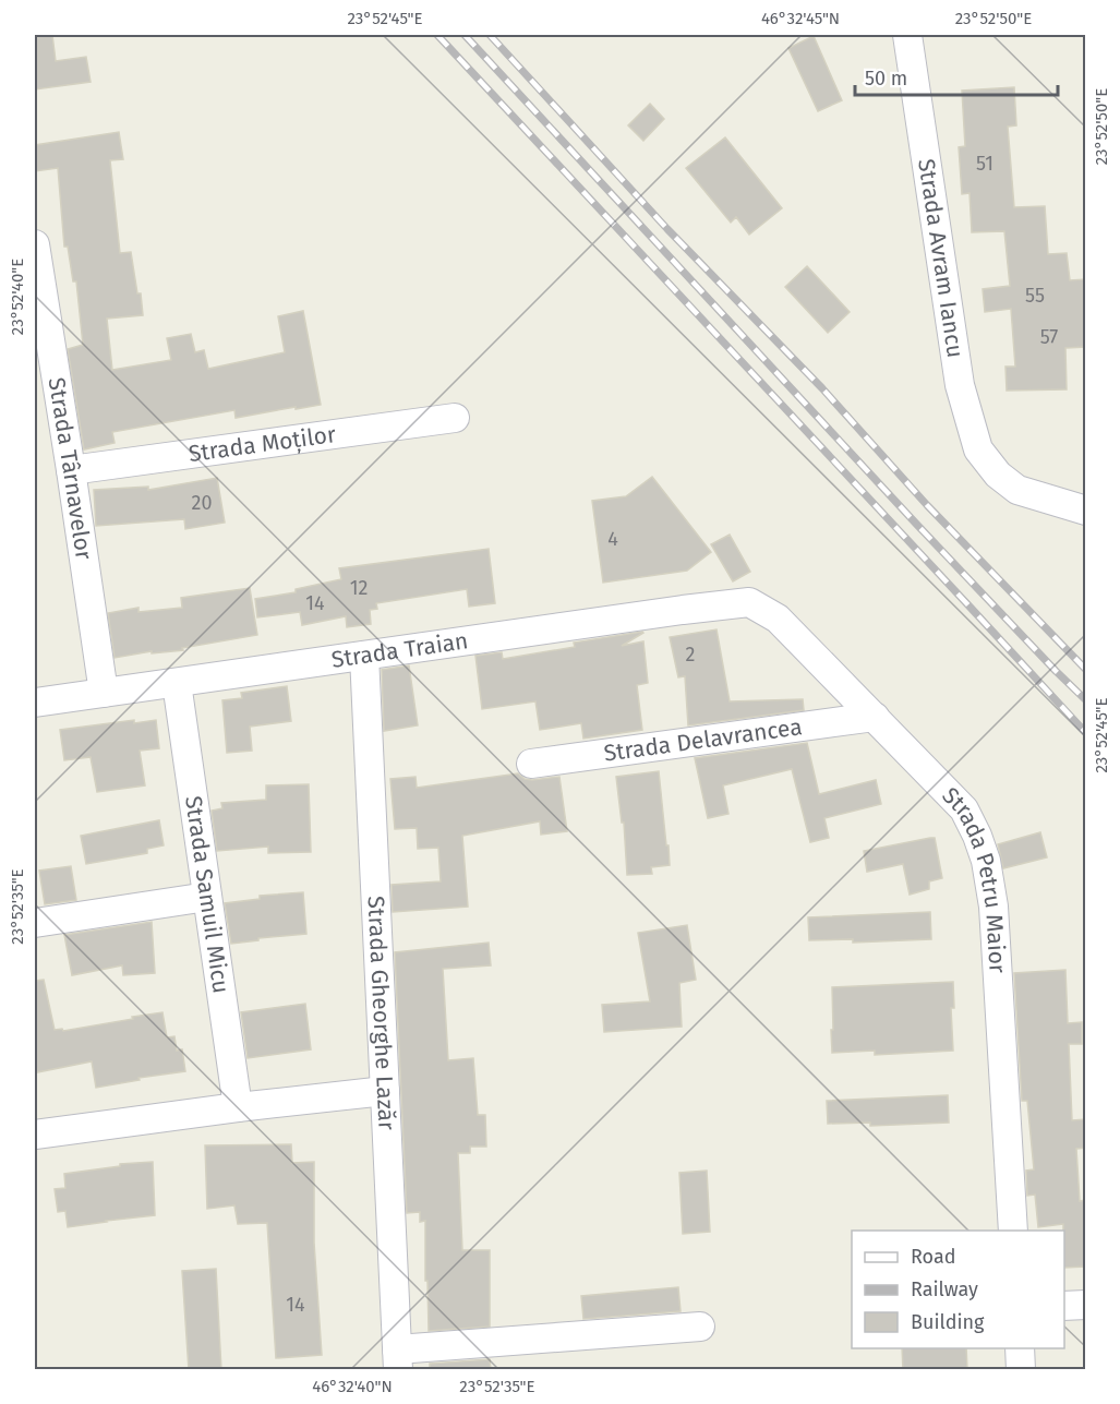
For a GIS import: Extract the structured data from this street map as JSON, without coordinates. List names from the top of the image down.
{
  "streets": {
    "street": [
      "Strada Avram Iancu",
      "Strada Moților",
      "Strada Târnavelor",
      "Strada Traian",
      "Strada Delavrancea",
      "Strada Petru Maior",
      "Strada Samuil Micu",
      "Strada Gheorghe Lazăr"
    ]
  },
  "crossings": [
    ["Strada Moților", "Strada Târnavelor"],
    ["Strada Târnavelor", "Strada Traian"],
    ["Strada Traian", "Strada Petru Maior"],
    ["Strada Traian", "Strada Samuil Micu"],
    ["Strada Traian", "Strada Gheorghe Lazăr"],
    ["Strada Delavrancea", "Strada Petru Maior"]
  ],
  "house_numbers": [
    "51",
    "55",
    "57",
    "20",
    "4",
    "12",
    "14",
    "2",
    "14"
  ],
  "legend": ["Road", "Railway", "Building"],
  "scale_bar": "50 m",
  "coordinates": [
    "23°52'45\"E",
    "46°32'45\"N",
    "23°52'50\"E",
    "23°52'40\"E",
    "23°52'35\"E",
    "46°32'40\"N"
  ]
}
